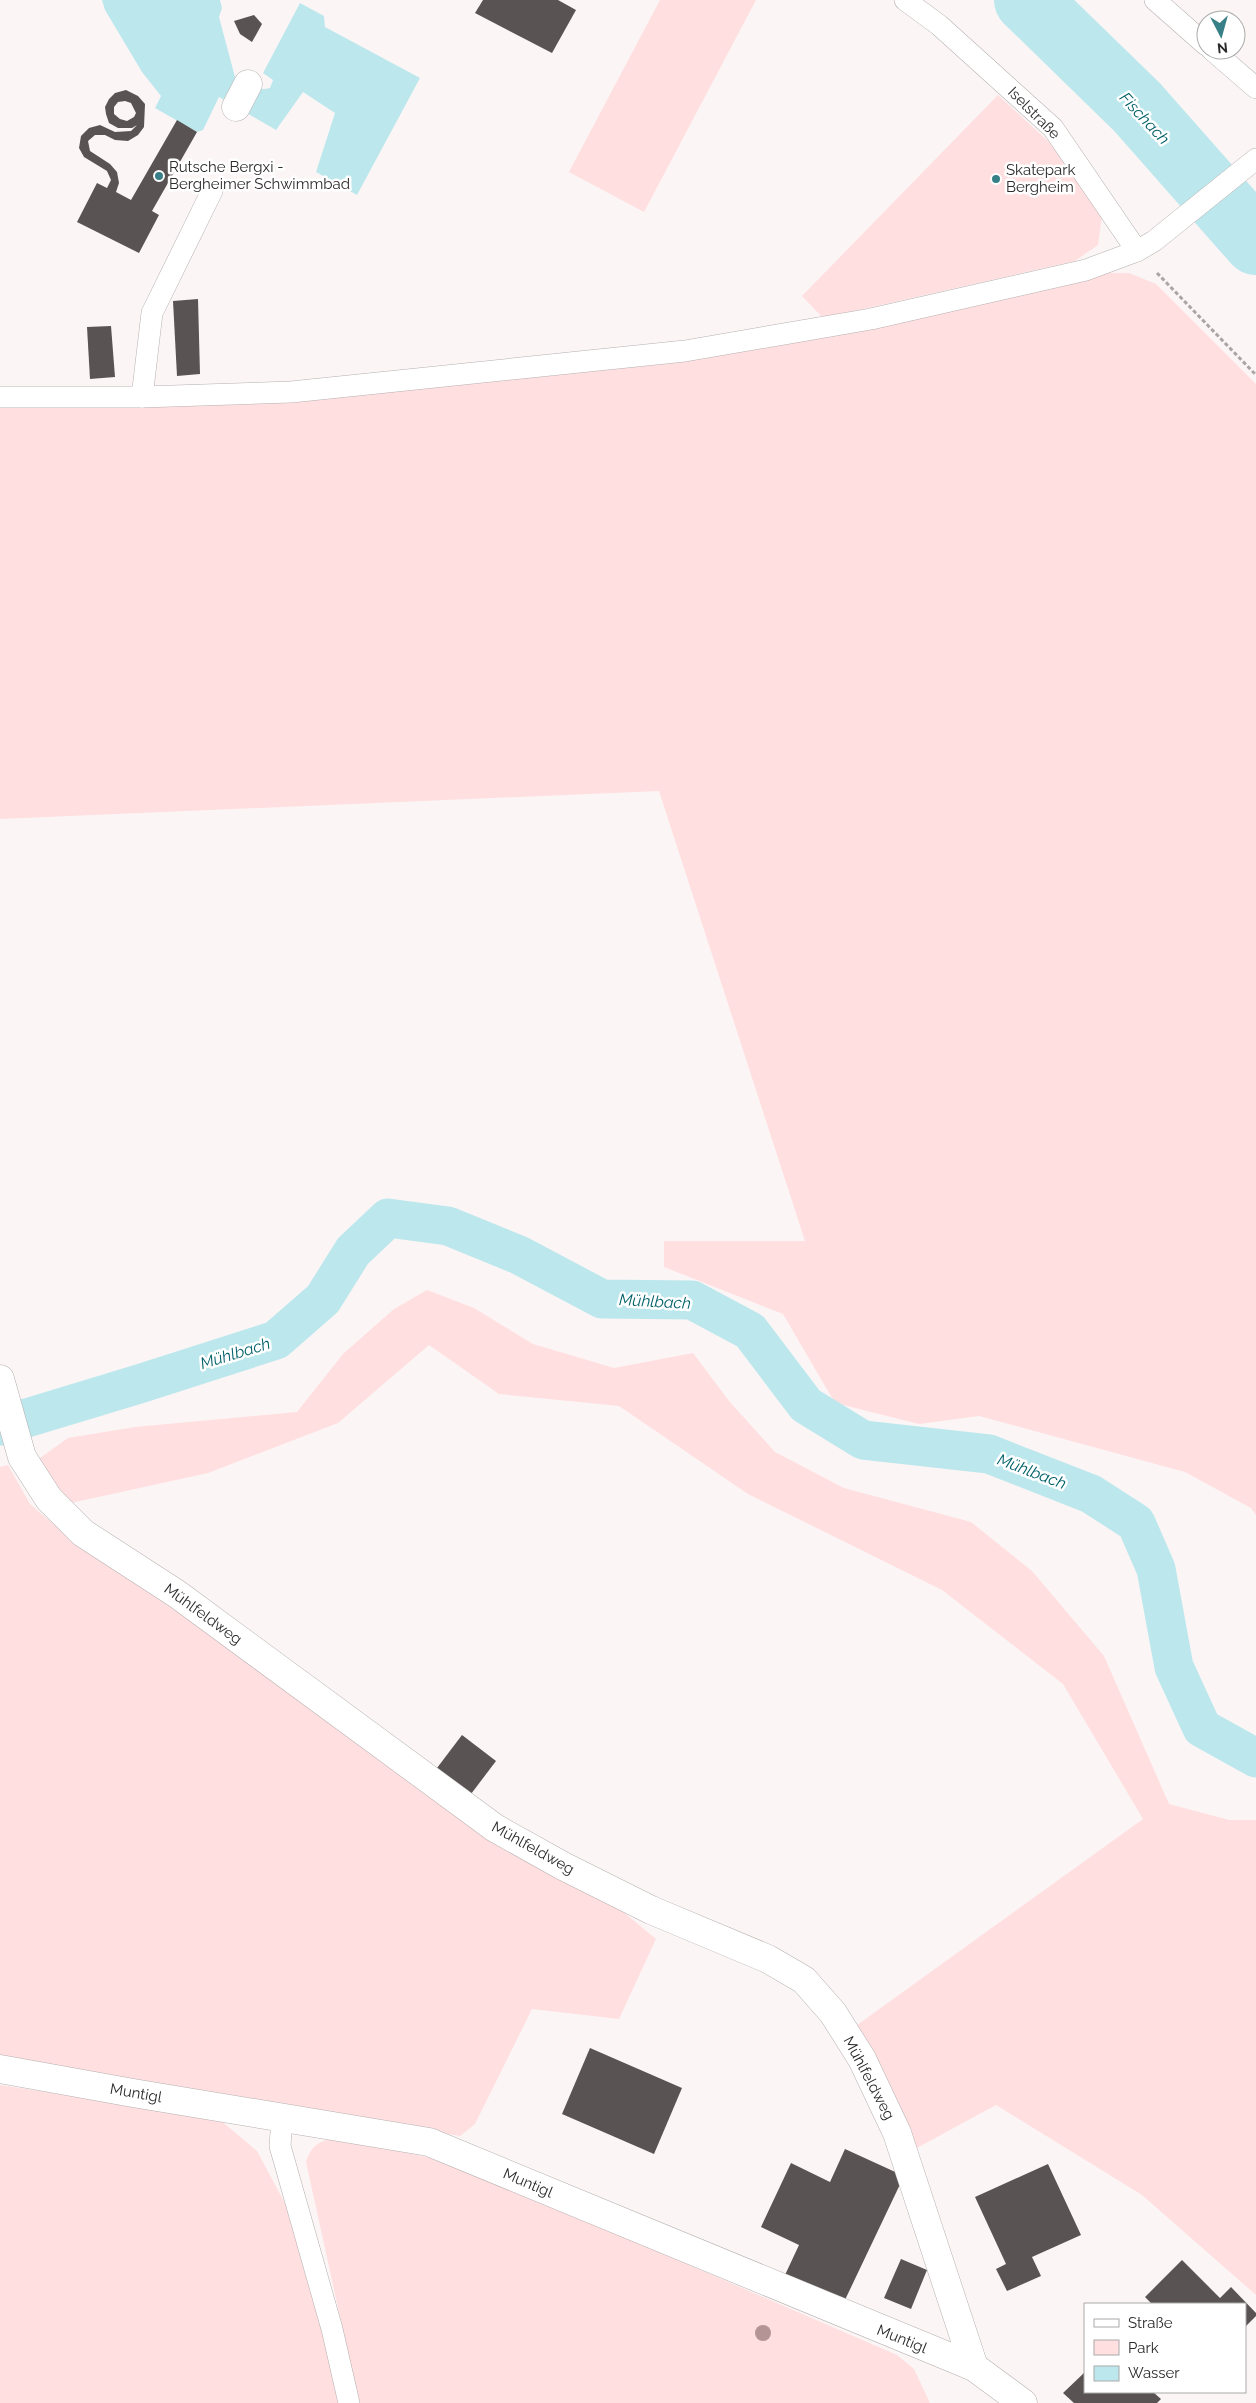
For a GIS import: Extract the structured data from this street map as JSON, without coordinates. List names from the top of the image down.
{
  "streets": {
    "street": ["Mühlfeldweg", "Muntigl"],
    "lane": ["Iselstraße"]
  },
  "crossings": [
    ["Mühlfeldweg", "Muntigl"]
  ],
  "water": ["Fischach", "Mühlbach"],
  "places": ["Rutsche Bergxi - Bergheimer Schwimmbad", "Skatepark Bergheim"],
  "legend": ["Straße", "Park", "Wasser"],
  "north": "bottom"
}
